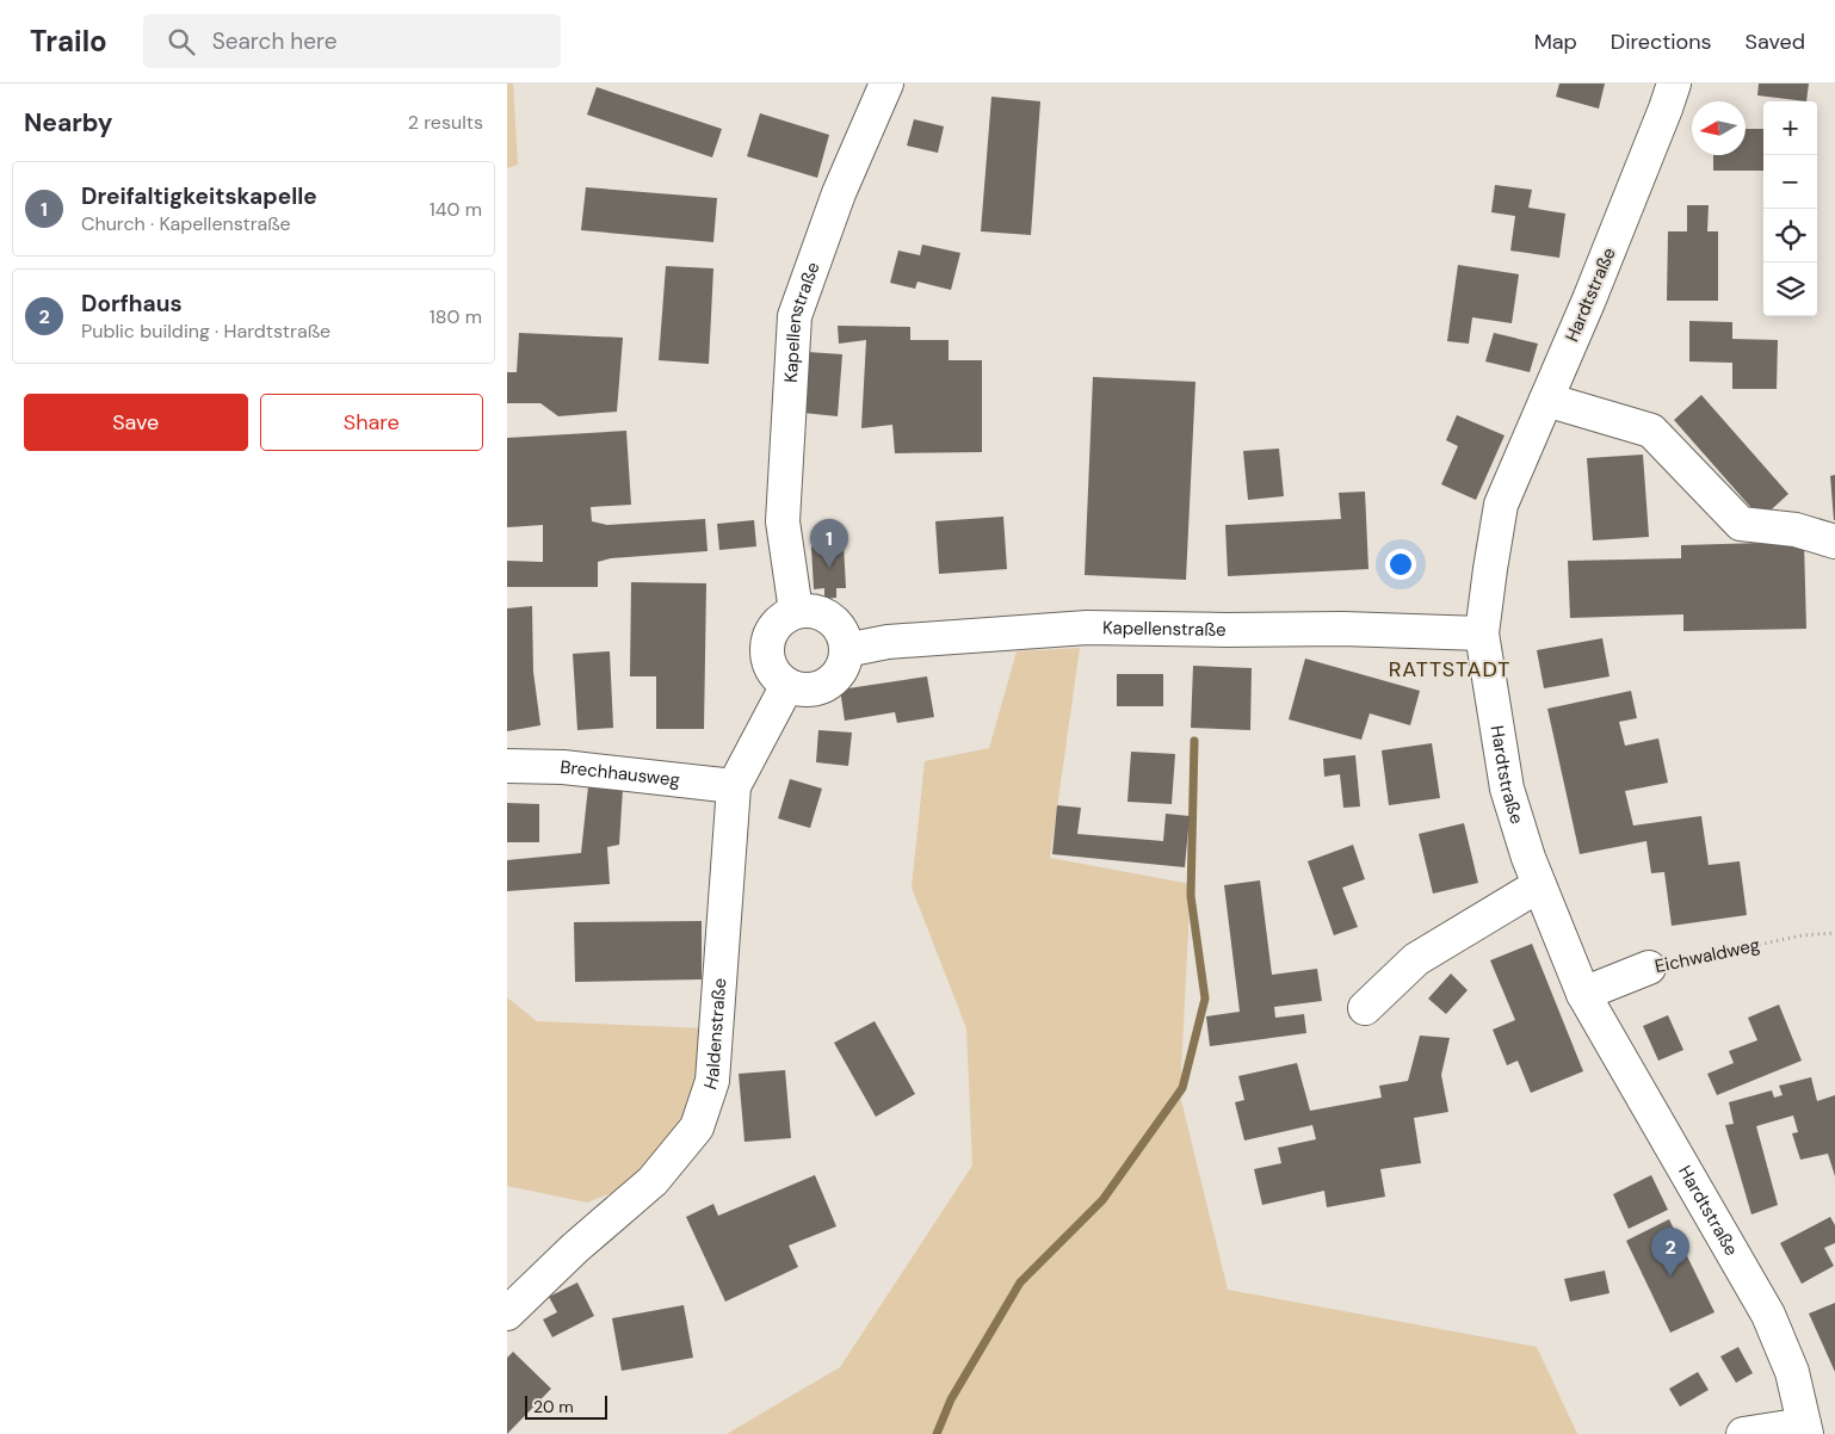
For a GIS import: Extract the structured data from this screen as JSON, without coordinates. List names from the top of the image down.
{
  "streets": {
    "street": [
      "Hardtstraße",
      "Kapellenstraße",
      "Brechhausweg",
      "Eichwaldweg",
      "Haldenstraße"
    ]
  },
  "crossings": [
    ["Hardtstraße", "Kapellenstraße"],
    ["Hardtstraße", "Eichwaldweg"],
    ["Kapellenstraße", "Haldenstraße"],
    ["Brechhausweg", "Haldenstraße"]
  ],
  "districts": ["RATTSTADT"],
  "scale_bar": "20 m",
  "north": "left",
  "page": {
    "header": "Trailo",
    "search": "Search here",
    "nav": ["Map", "Directions", "Saved"],
    "heading": ["Nearby", "2 results"],
    "map_buttons": ["+", "−"],
    "list": [
      {
        "mark": "1",
        "name": "Dreifaltigkeitskapelle",
        "note": "Church · Kapellenstraße",
        "value": "140 m"
      },
      {
        "mark": "2",
        "name": "Dorfhaus",
        "note": "Public building · Hardtstraße",
        "value": "180 m"
      }
    ],
    "buttons": ["Save", "Share"],
    "pins": ["1", "2"],
    "scale": "20 m"
  }
}
